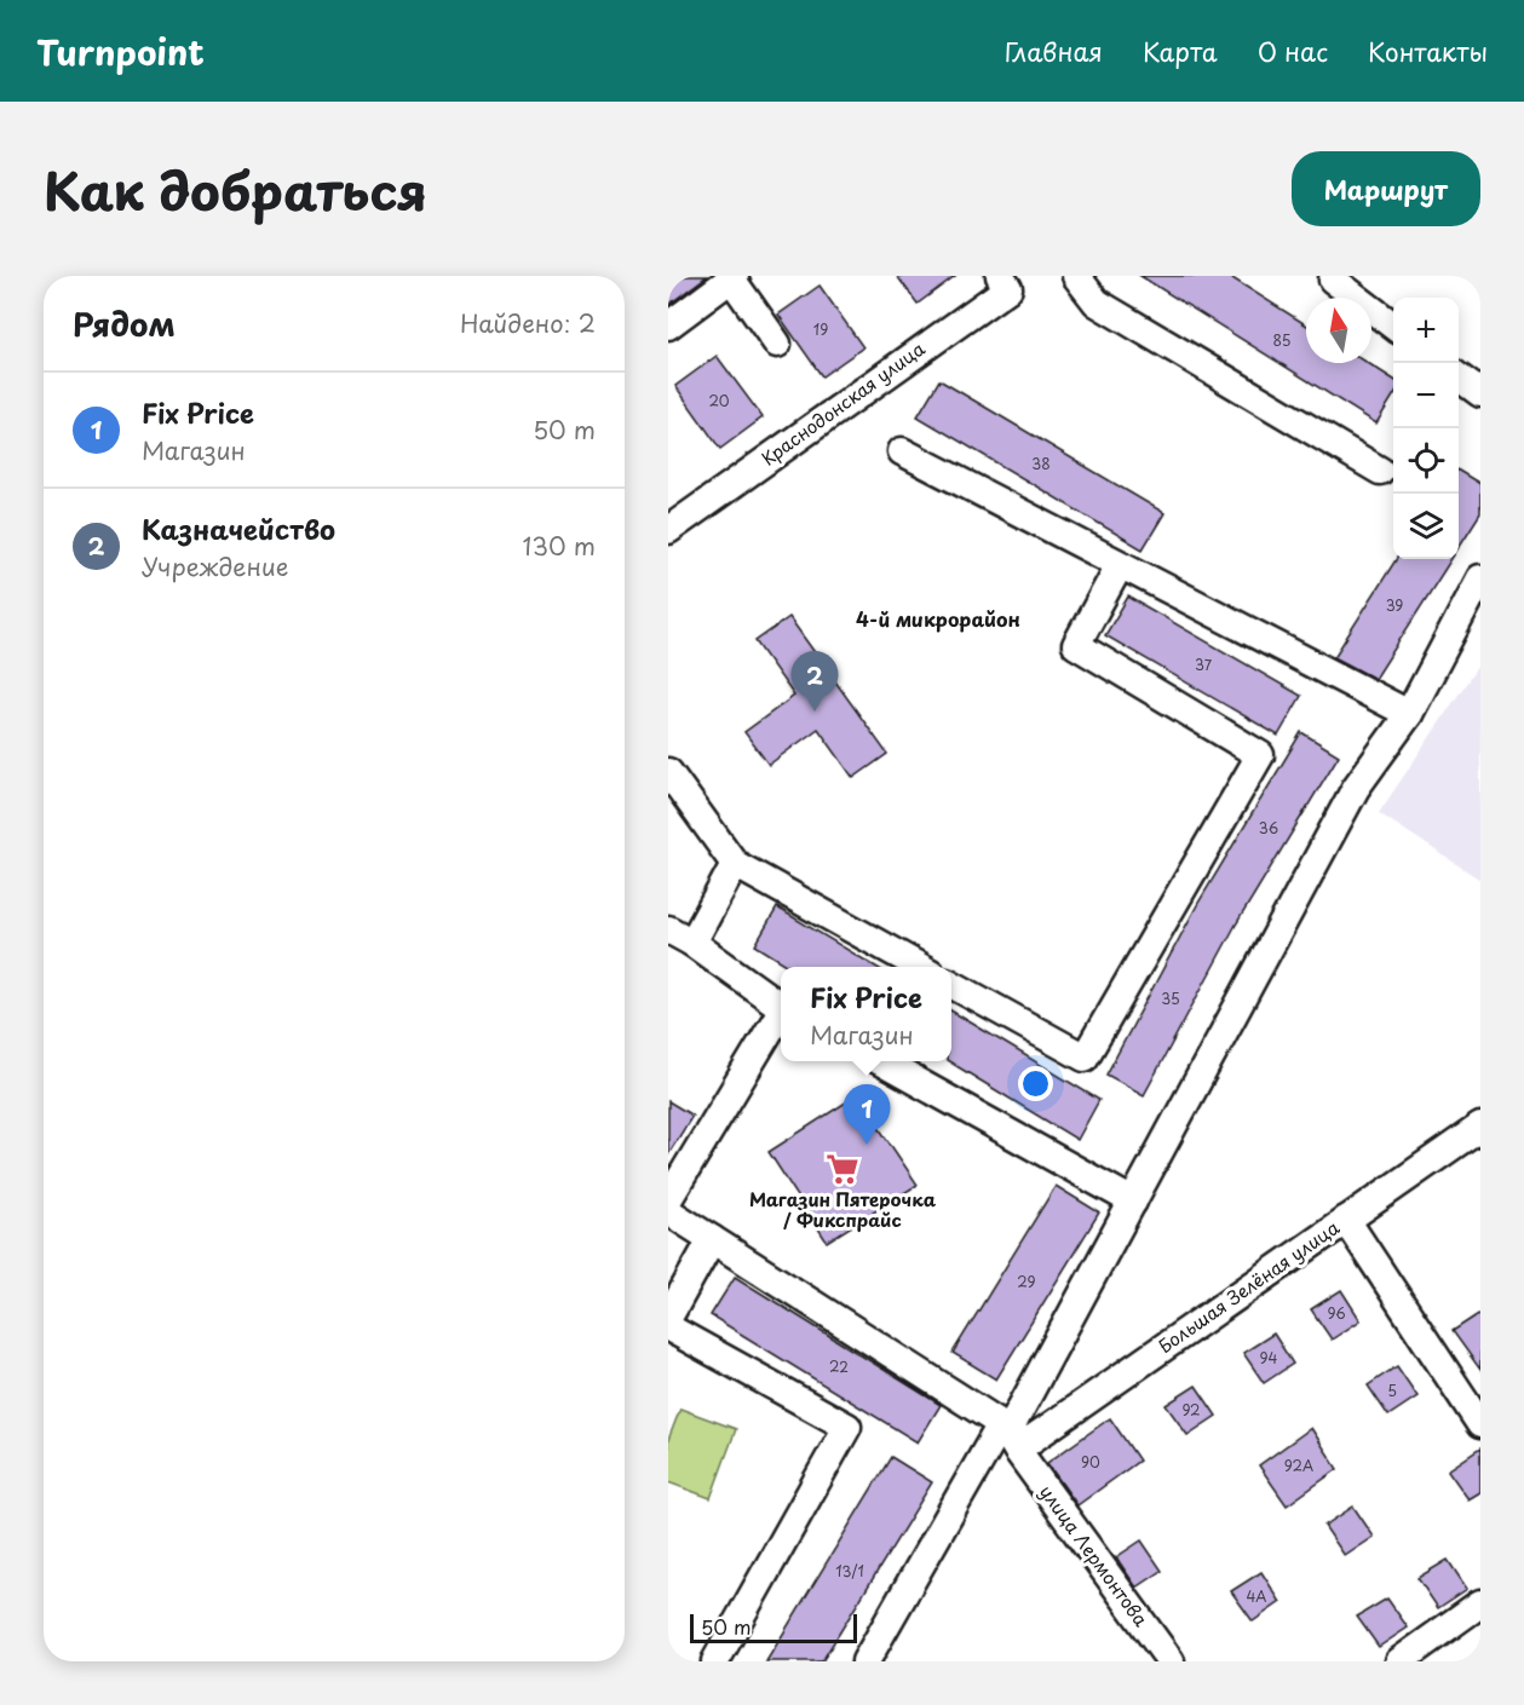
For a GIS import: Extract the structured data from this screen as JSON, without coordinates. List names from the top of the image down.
{
  "streets": {
    "street": ["Краснодонская улица", "Большая Зелёная улица", "улица Лермонтова"]
  },
  "crossings": [
    ["Большая Зелёная улица", "улица Лермонтова"]
  ],
  "districts": ["4-й микрорайон"],
  "places": {
    "supermarket": ["Магазин Пятерочка / Фикспрайс"]
  },
  "house_numbers": [
    "19",
    "85",
    "20",
    "38",
    "39",
    "37",
    "36",
    "35",
    "29",
    "96",
    "94",
    "22",
    "5",
    "92",
    "90",
    "92А",
    "13/1",
    "4А"
  ],
  "scale_bar": "50 m",
  "north": "top",
  "page": {
    "header": "Turnpoint",
    "nav": [
      "Главная",
      "Карта",
      "О нас",
      "Контакты"
    ],
    "title": "Как добраться",
    "buttons": "Маршрут",
    "heading": ["Рядом", "Найдено: 2"],
    "map_buttons": ["+", "−"],
    "list": [
      {
        "mark": "1",
        "name": "Fix Price",
        "note": "Магазин",
        "value": "50 m"
      },
      {
        "mark": "2",
        "name": "Казначейство",
        "note": "Учреждение",
        "value": "130 m"
      }
    ],
    "pins": ["2", "1"],
    "popup": ["Fix Price", "Магазин"],
    "scale": "50 m"
  }
}
